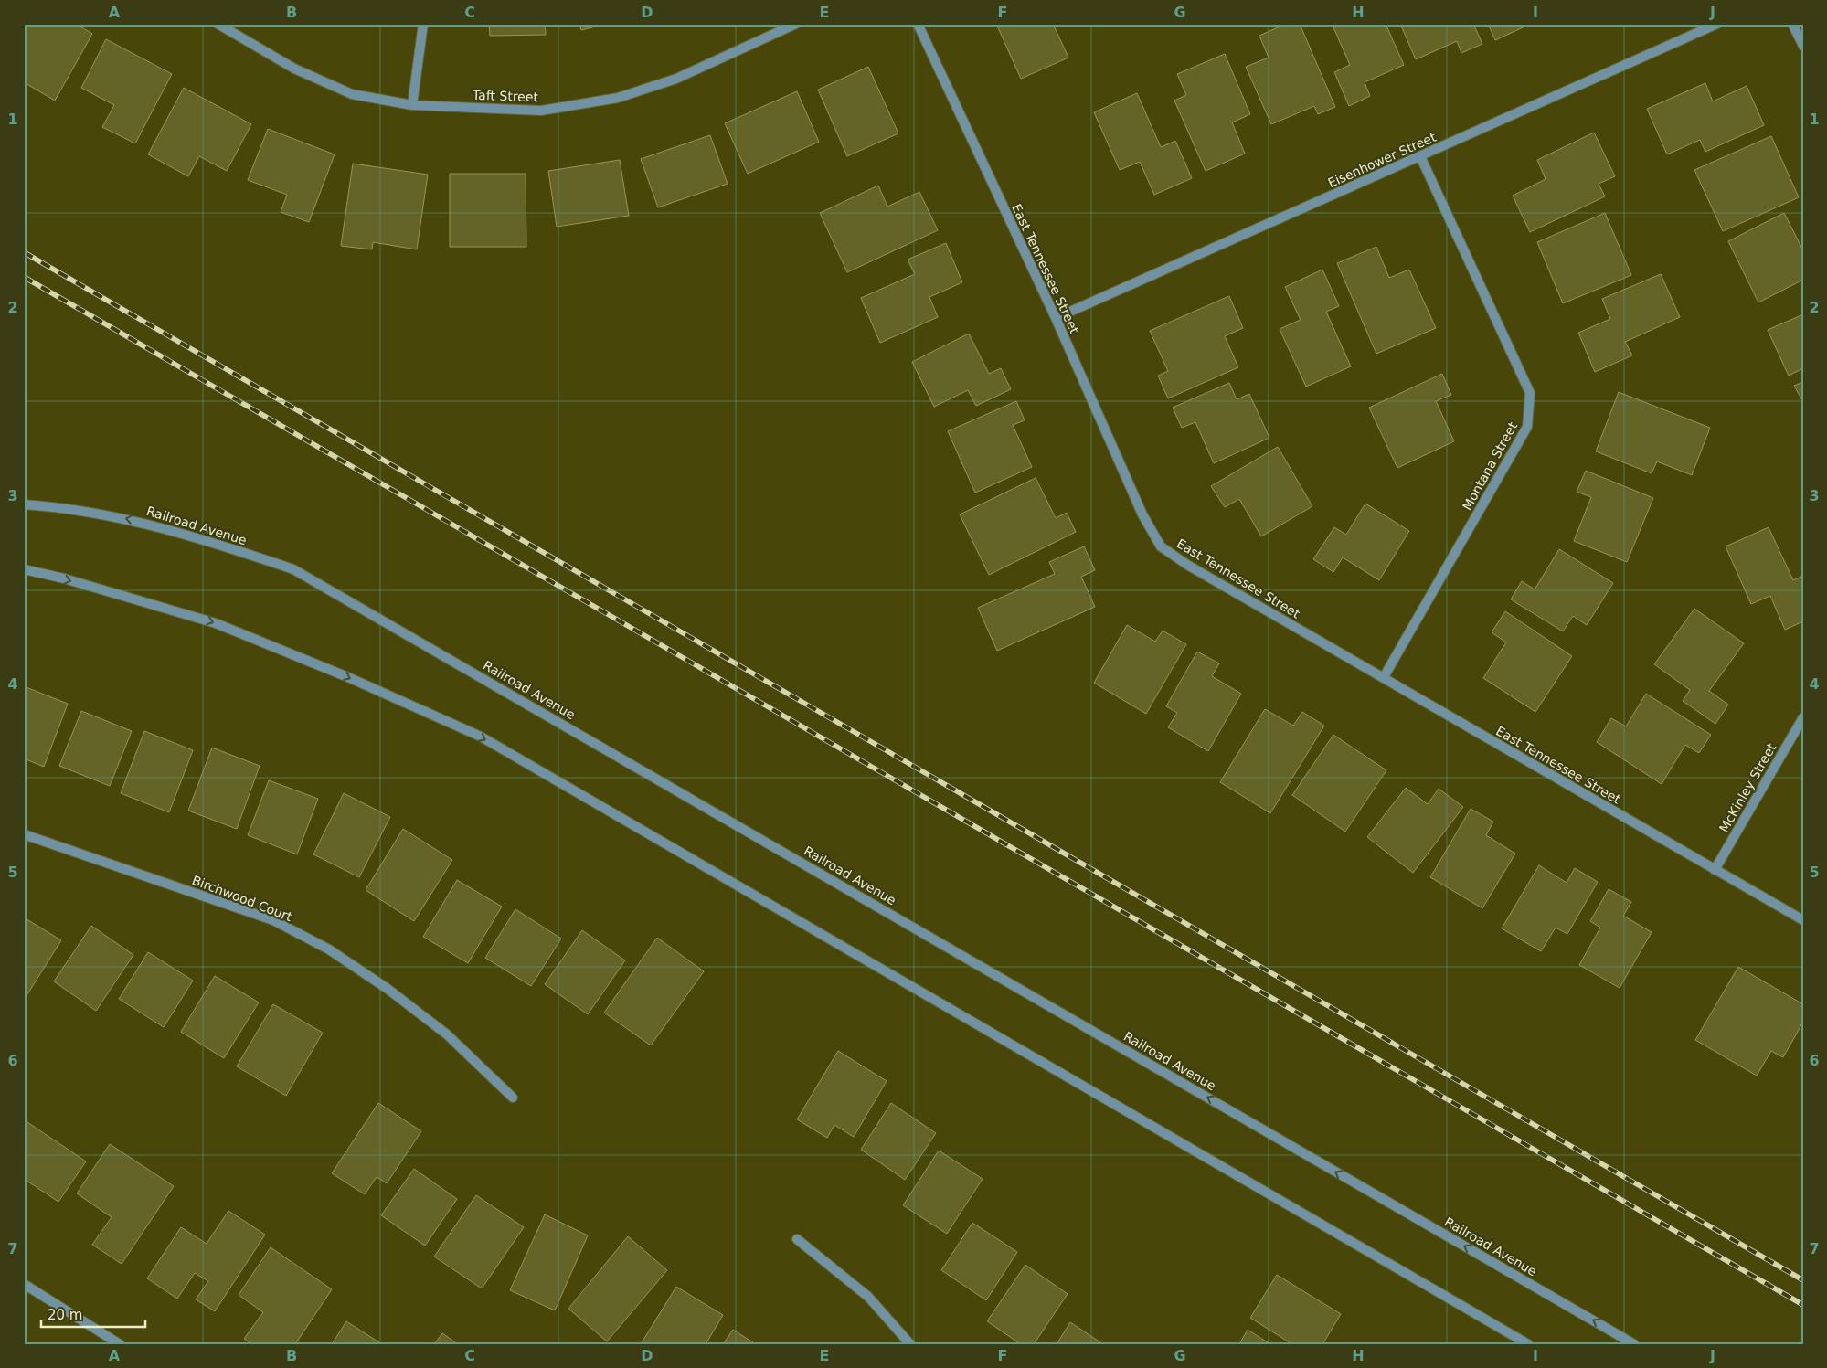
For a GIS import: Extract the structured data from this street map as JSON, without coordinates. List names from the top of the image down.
{
  "streets": {
    "street": [
      "Taft Street",
      "Eisenhower Street",
      "East Tennessee Street",
      "Montana Street",
      "Railroad Avenue",
      "McKinley Street",
      "Birchwood Court"
    ]
  },
  "crossings": [
    ["Eisenhower Street", "East Tennessee Street"],
    ["Eisenhower Street", "Montana Street"],
    ["East Tennessee Street", "Montana Street"],
    ["East Tennessee Street", "McKinley Street"]
  ],
  "scale_bar": "20 m",
  "grid": {
    "columns": [
      "A",
      "B",
      "C",
      "D",
      "E",
      "F",
      "G",
      "H",
      "I",
      "J"
    ],
    "rows": [
      "1",
      "2",
      "3",
      "4",
      "5",
      "6",
      "7"
    ]
  }
}
